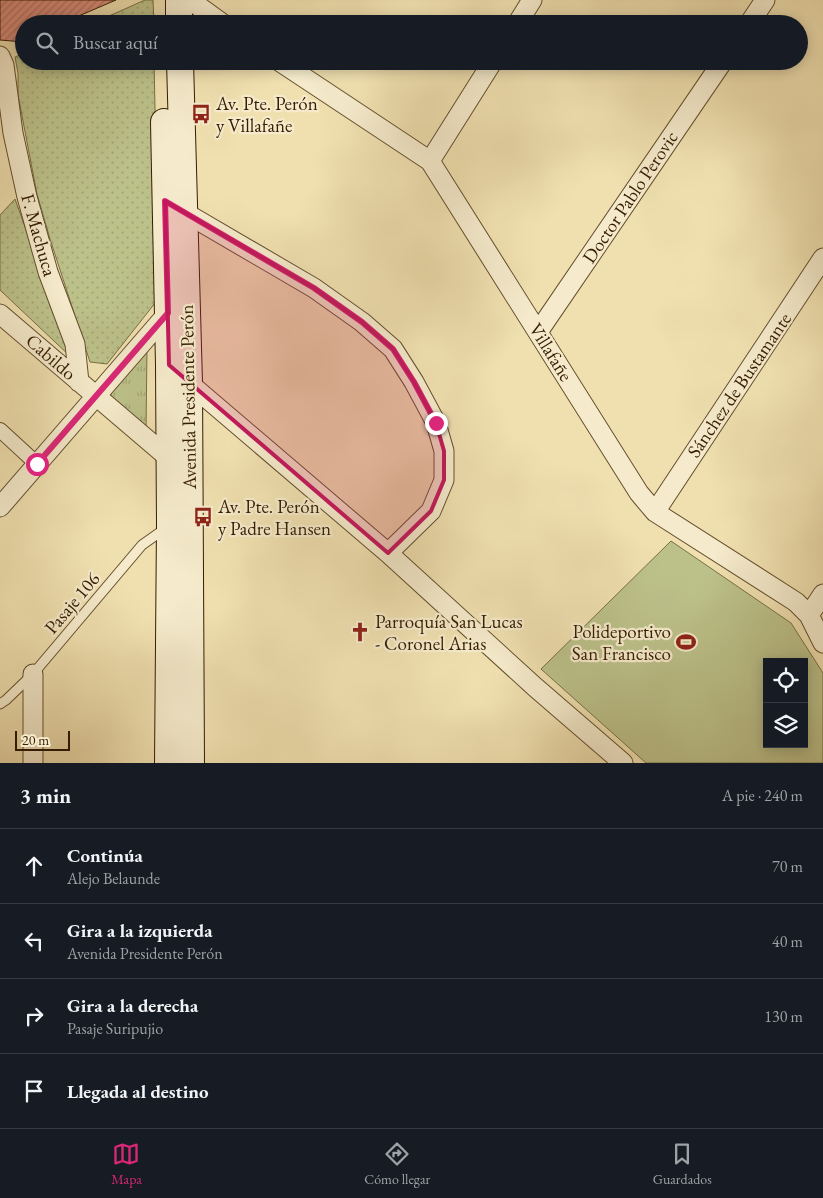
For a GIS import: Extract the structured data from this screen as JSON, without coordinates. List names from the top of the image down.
{
  "streets": {
    "main road": ["Avenida Presidente Perón"],
    "street": [
      "Doctor Pablo Perovic",
      "F. Machuca",
      "Villafañe",
      "Cabildo",
      "Sánchez de Bustamante"
    ],
    "lane": ["Pasaje 106"]
  },
  "crossings": [
    ["Doctor Pablo Perovic", "Villafañe"],
    ["F. Machuca", "Cabildo"],
    ["Villafañe", "Sánchez de Bustamante"],
    ["Cabildo", "Avenida Presidente Perón"],
    ["Avenida Presidente Perón", "Pasaje 106"]
  ],
  "places": {
    "bus stop": ["Av. Pte. Perón y Villafañe", "Av. Pte. Perón y Padre Hansen"],
    "church": ["Parroquía San Lucas - Coronel Arias"],
    "sports": ["Polideportivo San Francisco"]
  },
  "scale_bar": "20 m",
  "page": {
    "search": "Buscar aquí",
    "scale": "20 m",
    "heading": ["3 min", "A pie · 240 m"],
    "list": [
      ["Continúa", "Alejo Belaunde", "70 m"],
      ["Gira a la izquierda", "Avenida Presidente Perón", "40 m"],
      ["Gira a la derecha", "Pasaje Suripujio", "130 m"],
      "Llegada al destino"
    ],
    "nav": ["Mapa", "Cómo llegar", "Guardados"]
  }
}
